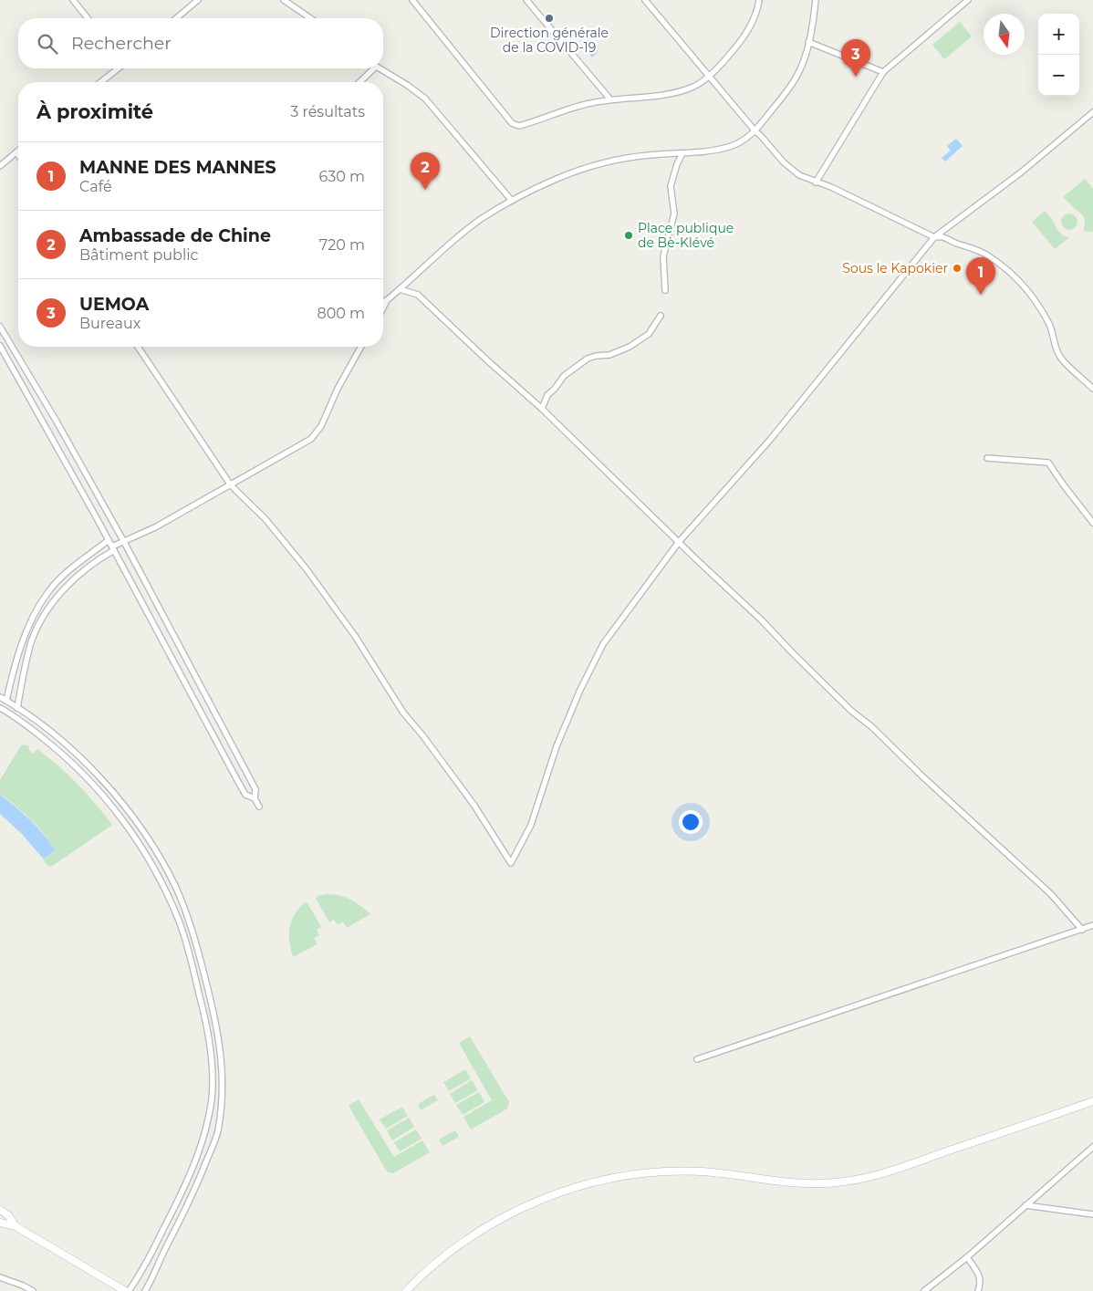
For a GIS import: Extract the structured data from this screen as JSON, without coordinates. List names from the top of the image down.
{
  "places": ["Direction générale de la COVID-19", "Place publique de Bè-Klévé", "Sous le Kapokier"],
  "north": "bottom",
  "page": {
    "map_buttons": ["+", "−"],
    "search": "Rechercher",
    "pins": ["3", "2", "1"],
    "heading": ["À proximité", "3 résultats"],
    "list": [
      {
        "mark": "1",
        "name": "MANNE DES MANNES",
        "note": "Café",
        "value": "630 m"
      },
      {
        "mark": "2",
        "name": "Ambassade de Chine",
        "note": "Bâtiment public",
        "value": "720 m"
      },
      {
        "mark": "3",
        "name": "UEMOA",
        "note": "Bureaux",
        "value": "800 m"
      }
    ]
  }
}
